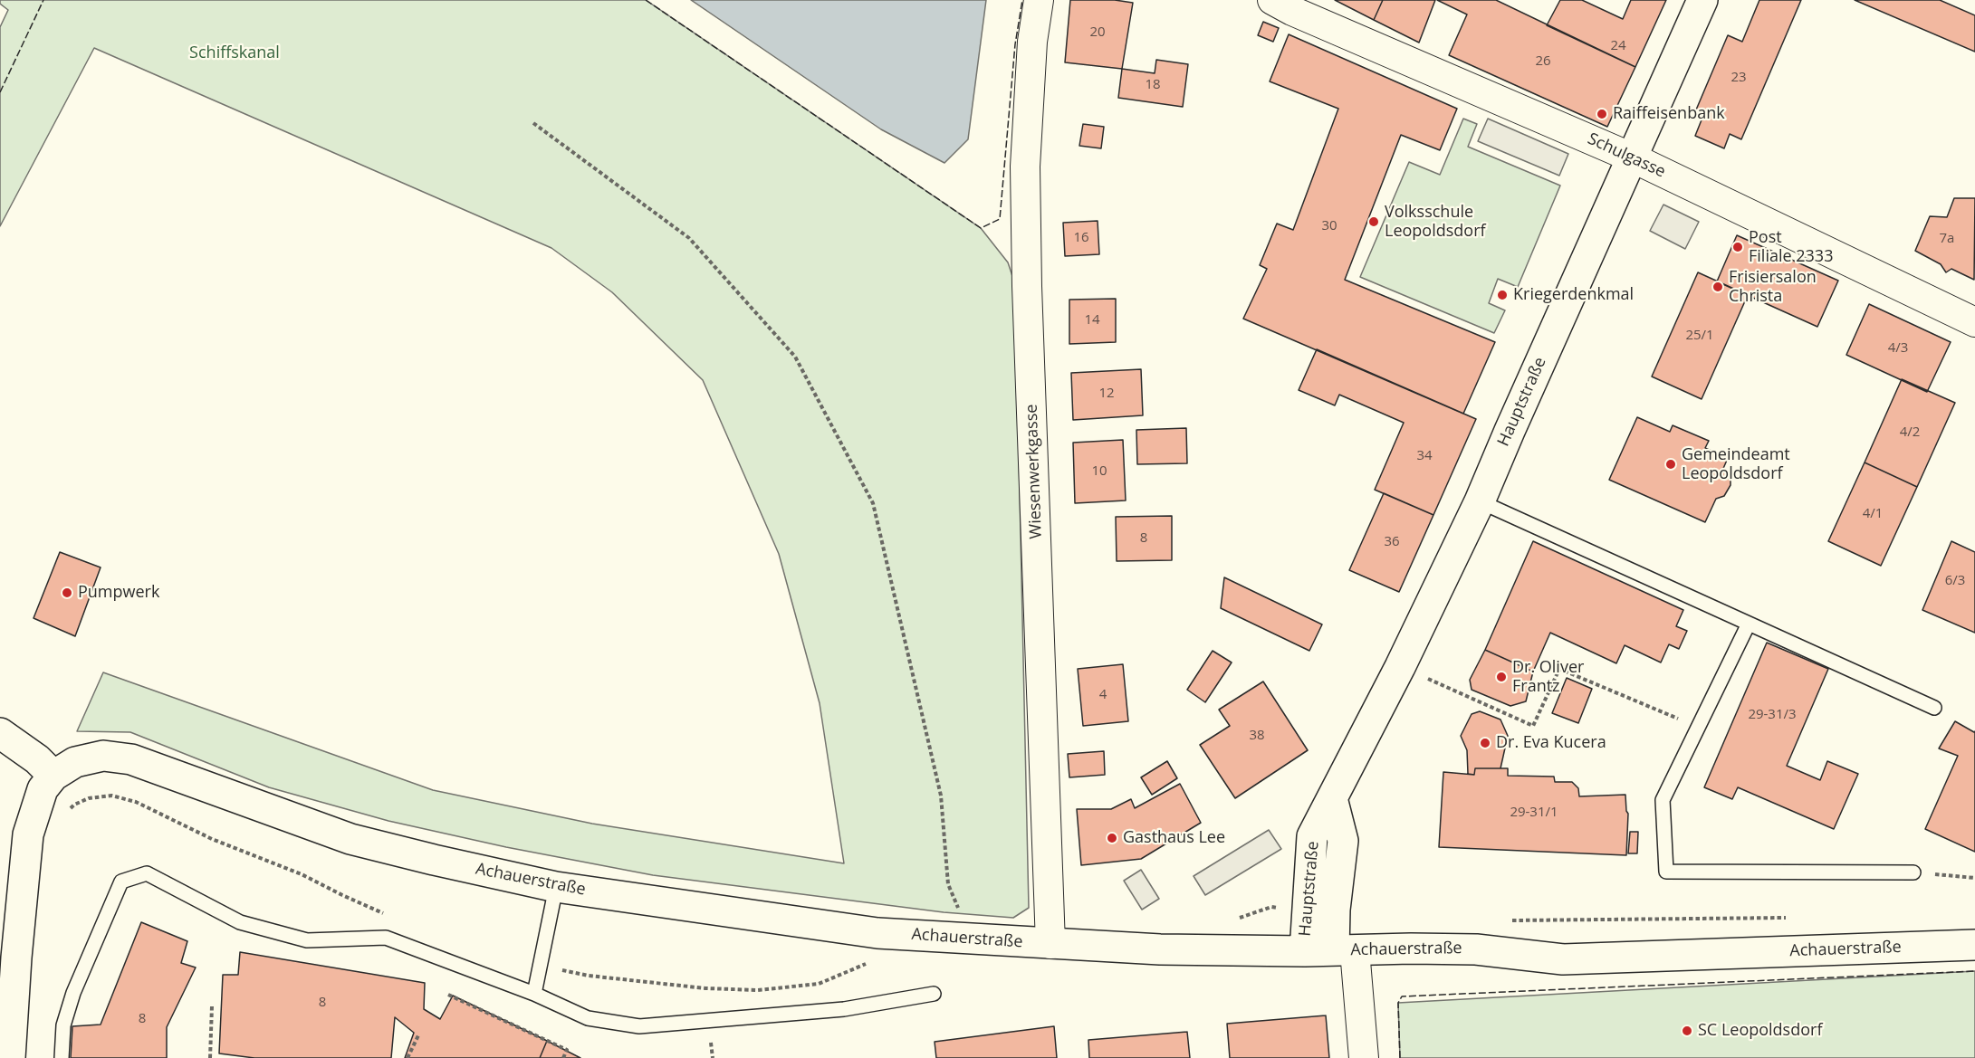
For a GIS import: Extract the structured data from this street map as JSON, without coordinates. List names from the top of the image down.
{
  "streets": {
    "street": [
      "Schulgasse",
      "Hauptstraße",
      "Wiesenwerkgasse",
      "Achauerstraße"
    ]
  },
  "crossings": [
    ["Schulgasse", "Hauptstraße"],
    ["Hauptstraße", "Achauerstraße"],
    ["Wiesenwerkgasse", "Achauerstraße"]
  ],
  "parks": ["Schiffskanal"],
  "places": [
    "Raiffeisenbank",
    "Volksschule Leopoldsdorf",
    "Post Filiale 2333",
    "Frisiersalon Christa",
    "Kriegerdenkmal",
    "Gemeindeamt Leopoldsdorf",
    "Pumpwerk",
    "Dr. Oliver Frantz",
    "Dr. Eva Kucera",
    "Gasthaus Lee",
    "SC Leopoldsdorf"
  ],
  "house_numbers": [
    "20",
    "24",
    "26",
    "23",
    "18",
    "30",
    "16",
    "7a",
    "14",
    "25/1",
    "4/3",
    "12",
    "4/2",
    "34",
    "10",
    "4/1",
    "8",
    "36",
    "6/3",
    "4",
    "29-31/3",
    "38",
    "29-31/1",
    "8",
    "8"
  ]
}
